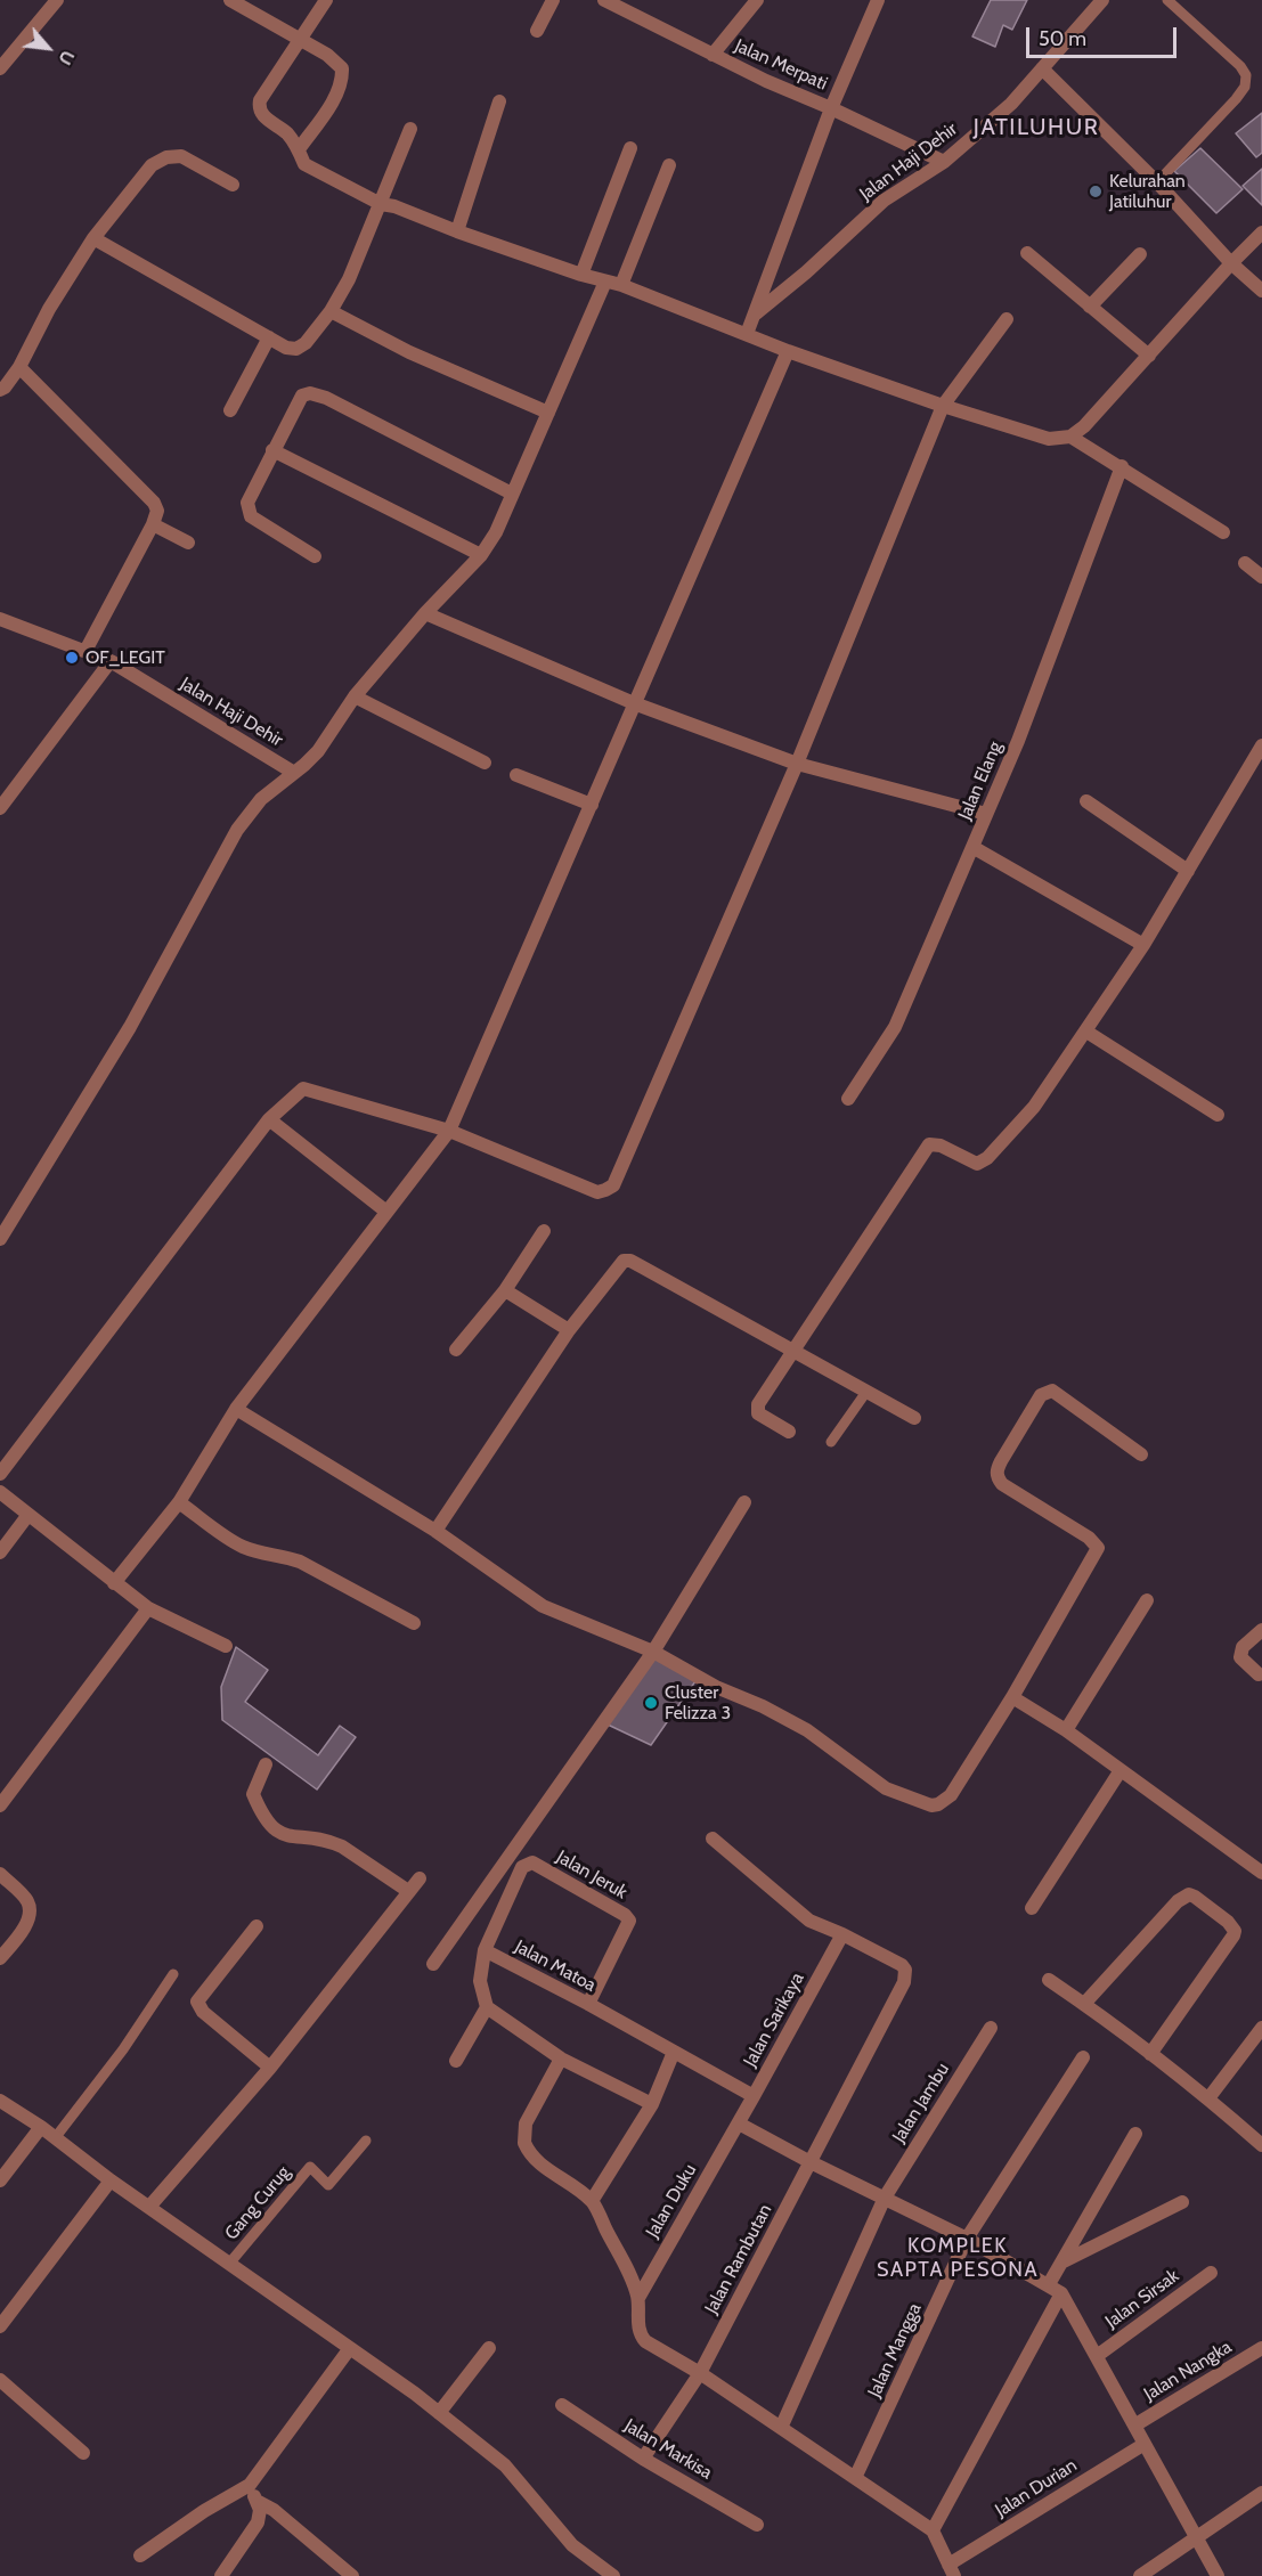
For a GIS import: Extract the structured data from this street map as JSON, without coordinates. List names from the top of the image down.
{
  "streets": {
    "street": [
      "Jalan Merpati",
      "Jalan Haji Dehir",
      "Jalan Elang",
      "Jalan Jeruk",
      "Jalan Matoa",
      "Jalan Sarikaya",
      "Jalan Jambu",
      "Jalan Duku",
      "Jalan Rambutan",
      "Jalan Sirsak",
      "Jalan Mangga",
      "Jalan Nangka",
      "Jalan Markisa",
      "Jalan Durian"
    ],
    "lane": ["Gang Curug"]
  },
  "crossings": [
    ["Jalan Merpati", "Jalan Haji Dehir"],
    ["Jalan Jeruk", "Jalan Matoa"],
    ["Jalan Matoa", "Jalan Sarikaya"],
    ["Jalan Sarikaya", "Jalan Duku"],
    ["Jalan Sarikaya", "Jalan Rambutan"],
    ["Jalan Rambutan", "Jalan Markisa"]
  ],
  "districts": ["JATILUHUR", "KOMPLEK SAPTA PESONA"],
  "places": ["Kelurahan Jatiluhur", "OF_LEGIT", "Cluster Felizza 3"],
  "scale_bar": "50 m",
  "north": "bottom right"
}
